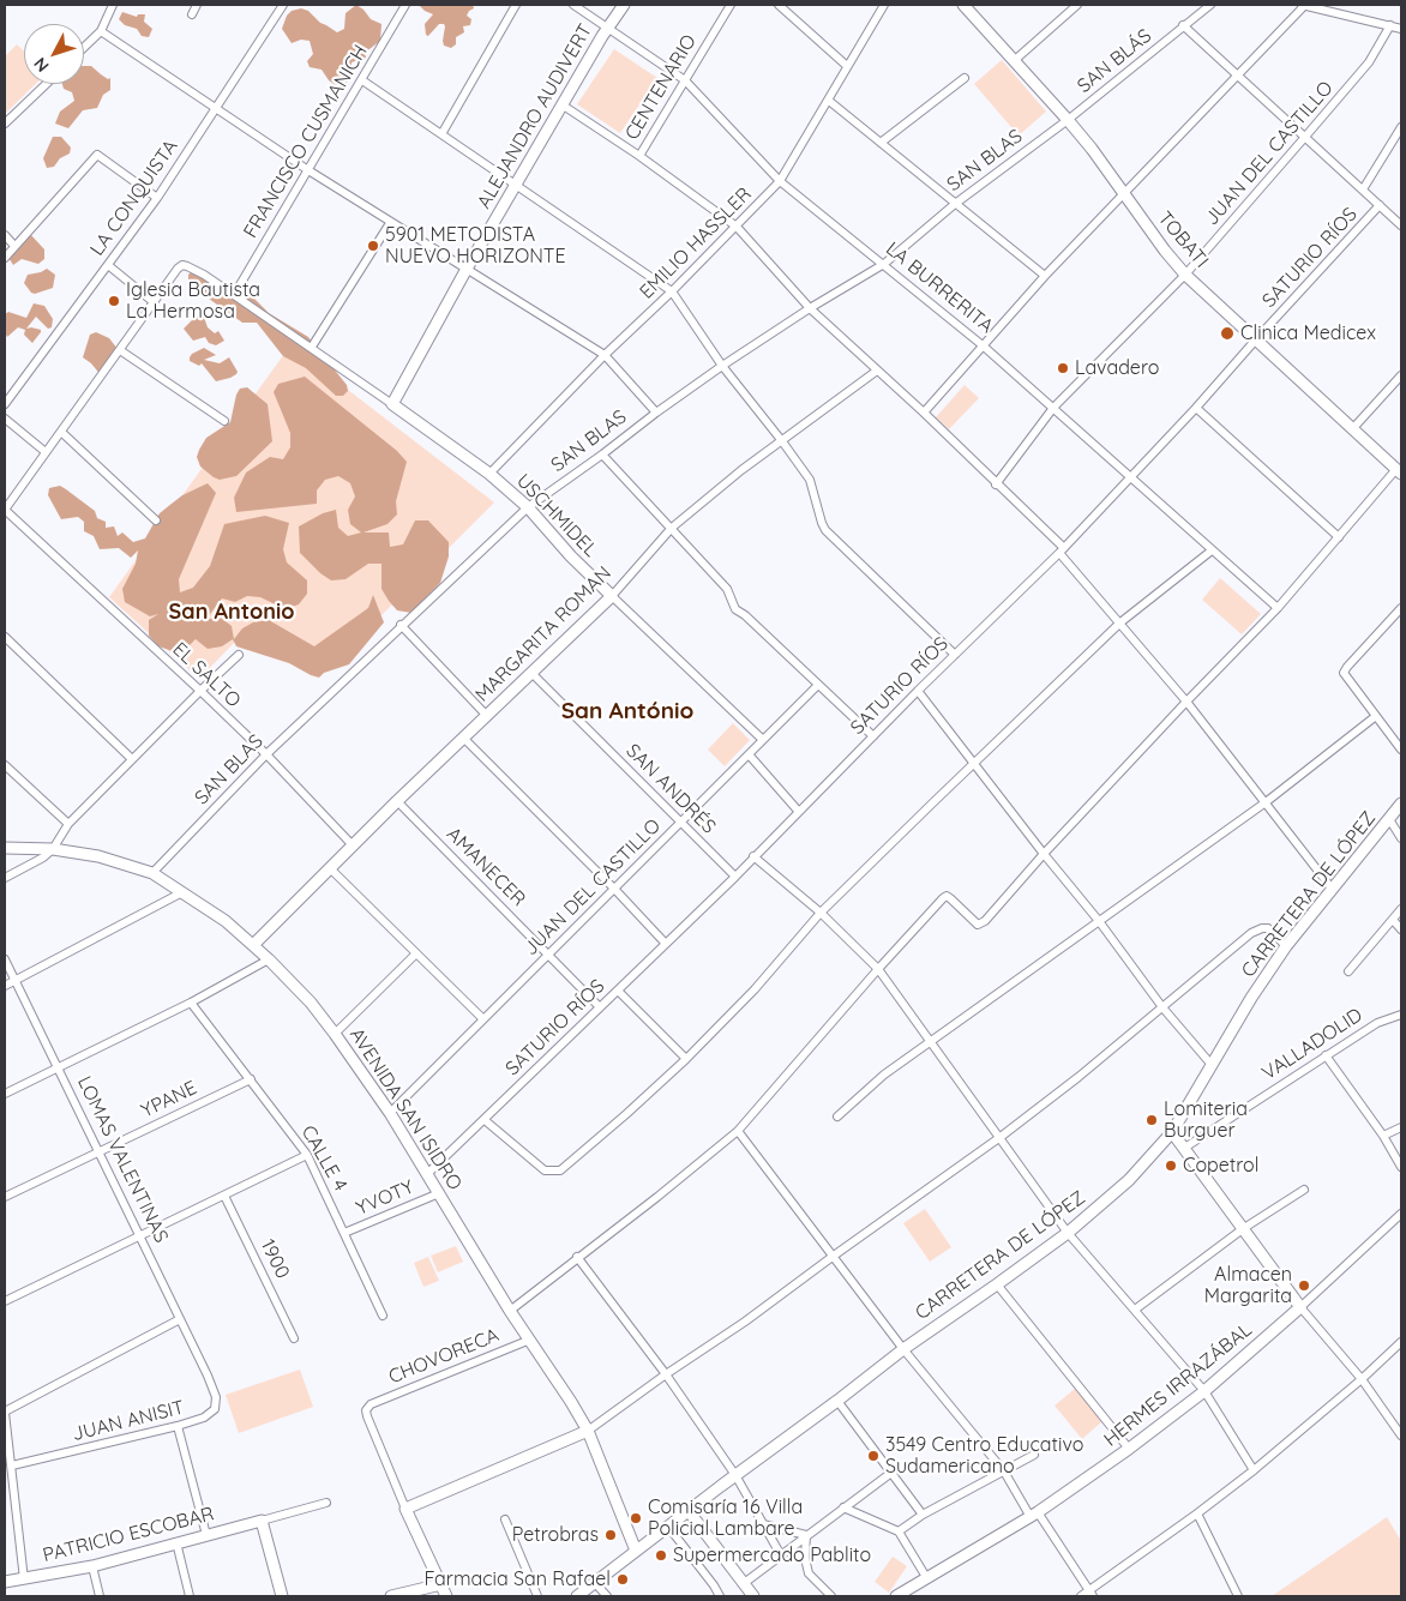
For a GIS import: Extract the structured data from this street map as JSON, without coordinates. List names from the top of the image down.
{
  "streets": {
    "street": [
      "SAN BLÁS",
      "CENTENARIO",
      "ALEJANDRO AUDIVERT",
      "FRANCISCO CUSMANICH",
      "JUAN DEL CASTILLO",
      "SAN BLAS",
      "LA CONQUISTA",
      "TOBATI",
      "EMILIO HASSLER",
      "SATURIO RÍOS",
      "LA BURRERITA",
      "USCHMIDEL",
      "MARGARITA ROMAN",
      "EL SALTO",
      "SAN ANDRÉS",
      "AMANECER",
      "CARRETERA DE LÓPEZ",
      "VALLADOLID",
      "YPANE",
      "AVENIDA SAN ISIDRO",
      "CALLE 4",
      "LOMAS VALENTINAS",
      "YVOTY",
      "1900",
      "CHOVORECA",
      "HERMES IRRAZÁBAL",
      "JUAN ANISIT",
      "PATRICIO ESCOBAR"
    ]
  },
  "crossings": [
    ["SAN BLÁS", "SAN BLAS"],
    ["SAN BLÁS", "TOBATI"],
    ["CENTENARIO", "LA BURRERITA"],
    ["ALEJANDRO AUDIVERT", "LA BURRERITA"],
    ["ALEJANDRO AUDIVERT", "USCHMIDEL"],
    ["JUAN DEL CASTILLO", "TOBATI"],
    ["JUAN DEL CASTILLO", "LA BURRERITA"],
    ["JUAN DEL CASTILLO", "USCHMIDEL"],
    ["JUAN DEL CASTILLO", "SAN ANDRÉS"],
    ["JUAN DEL CASTILLO", "AMANECER"],
    ["JUAN DEL CASTILLO", "AVENIDA SAN ISIDRO"],
    ["SAN BLAS", "TOBATI"],
    ["SAN BLAS", "LA BURRERITA"],
    ["SAN BLAS", "USCHMIDEL"],
    ["SAN BLAS", "EL SALTO"],
    ["SAN BLAS", "AVENIDA SAN ISIDRO"],
    ["TOBATI", "SATURIO RÍOS"],
    ["EMILIO HASSLER", "LA BURRERITA"],
    ["EMILIO HASSLER", "USCHMIDEL"],
    ["SATURIO RÍOS", "LA BURRERITA"],
    ["SATURIO RÍOS", "SAN ANDRÉS"],
    ["SATURIO RÍOS", "AMANECER"],
    ["SATURIO RÍOS", "AVENIDA SAN ISIDRO"],
    ["USCHMIDEL", "MARGARITA ROMAN"],
    ["MARGARITA ROMAN", "EL SALTO"],
    ["MARGARITA ROMAN", "SAN ANDRÉS"],
    ["MARGARITA ROMAN", "AMANECER"],
    ["MARGARITA ROMAN", "AVENIDA SAN ISIDRO"],
    ["CARRETERA DE LÓPEZ", "AVENIDA SAN ISIDRO"],
    ["YPANE", "CALLE 4"],
    ["YPANE", "LOMAS VALENTINAS"],
    ["AVENIDA SAN ISIDRO", "YVOTY"],
    ["AVENIDA SAN ISIDRO", "CHOVORECA"],
    ["CALLE 4", "YVOTY"],
    ["LOMAS VALENTINAS", "JUAN ANISIT"]
  ],
  "districts": ["San Antonio", "San António"],
  "places": [
    "5901 METODISTA NUEVO HORIZONTE",
    "Iglesia Bautista La Hermosa",
    "Clinica Medicex",
    "Lavadero",
    "Lomiteria Burguer",
    "Copetrol",
    "Almacen Margarita",
    "3549 Centro Educativo Sudamericano",
    "Comisaría 16 Villa Policial Lambare",
    "Petrobras",
    "Supermercado Pablito",
    "Farmacia San Rafael"
  ],
  "north": "bottom left"
}
